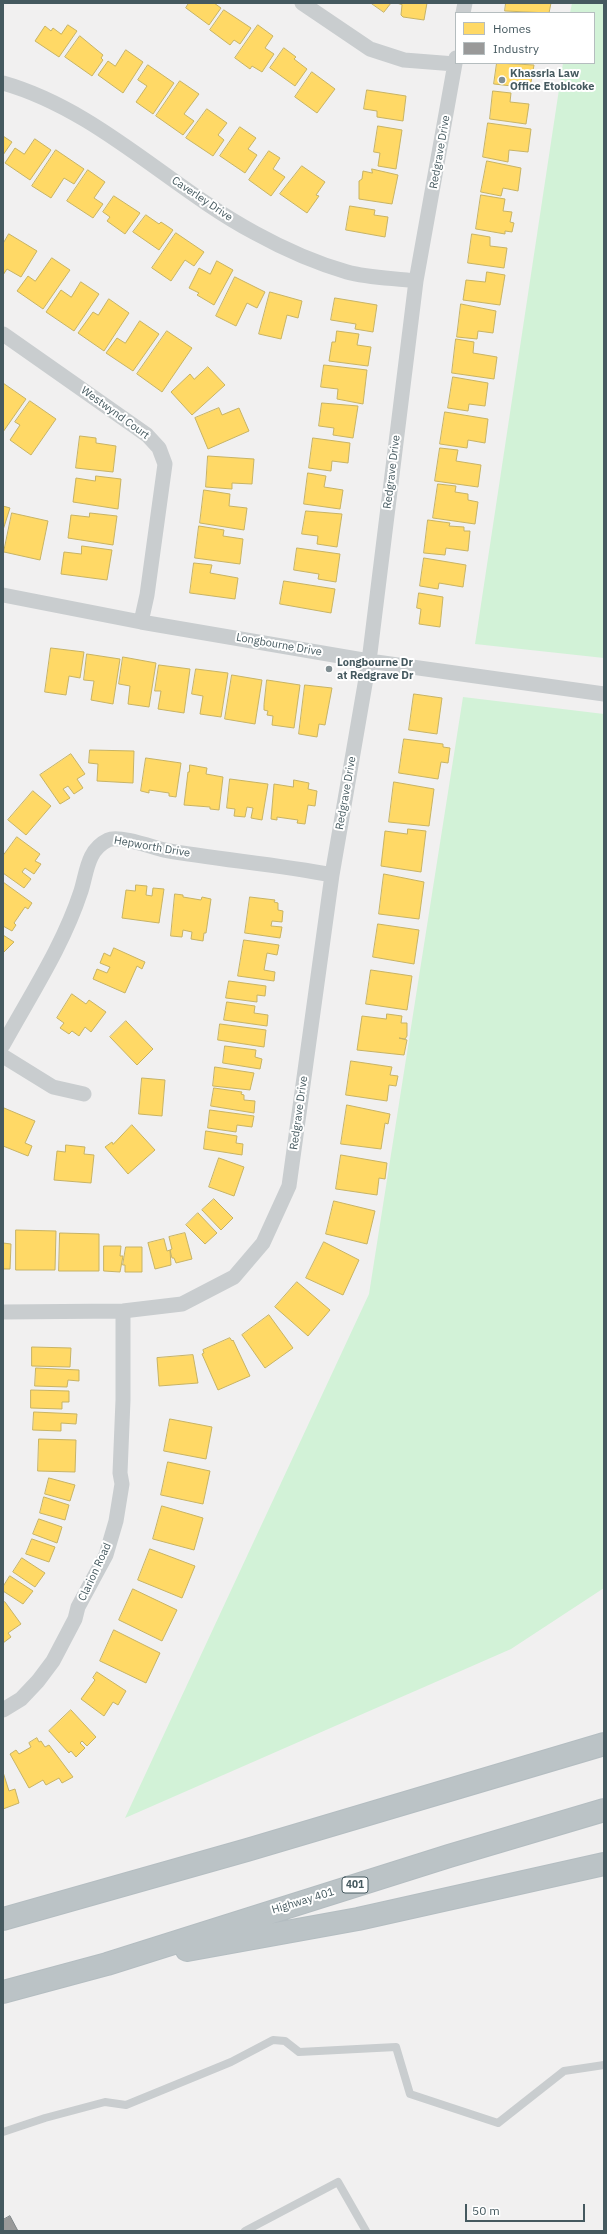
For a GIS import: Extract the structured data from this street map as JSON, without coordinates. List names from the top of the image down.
{
  "streets": {
    "highway": ["401", "Highway 401"],
    "street": [
      "Redgrave Drive",
      "Caverley Drive",
      "Westwynd Court",
      "Longbourne Drive",
      "Hepworth Drive",
      "Clarion Road"
    ]
  },
  "crossings": [
    ["Redgrave Drive", "Caverley Drive"],
    ["Redgrave Drive", "Longbourne Drive"],
    ["Redgrave Drive", "Hepworth Drive"],
    ["Redgrave Drive", "Clarion Road"],
    ["Westwynd Court", "Longbourne Drive"]
  ],
  "places": ["Khassria Law Office Etobicoke", "Longbourne Dr at Redgrave Dr"],
  "legend": ["Homes", "Industry"],
  "scale_bar": "50 m"
}
